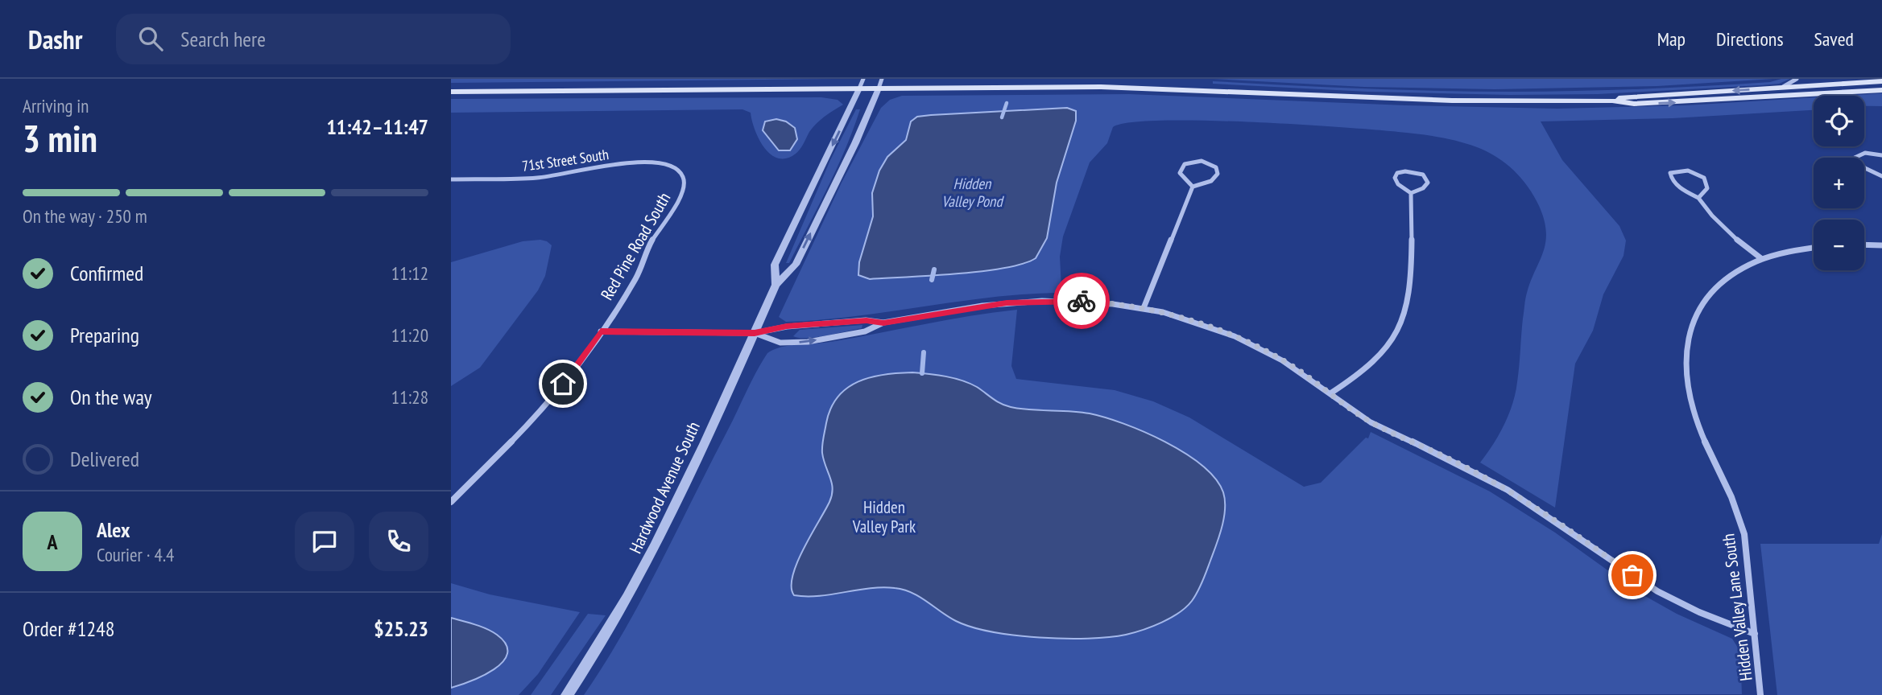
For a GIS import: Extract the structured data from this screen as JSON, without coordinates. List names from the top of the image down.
{
  "streets": {
    "street": [
      "71st Street South",
      "Red Pine Road South",
      "Hardwood Avenue South",
      "Hidden Valley Lane South"
    ]
  },
  "crossings": [
    ["71st Street South", "Red Pine Road South"]
  ],
  "water": ["Hidden Valley Pond"],
  "parks": ["Hidden Valley Park"],
  "page": {
    "header": "Dashr",
    "search": "Search here",
    "nav": ["Map", "Directions", "Saved"],
    "heading": ["3 min", "Arriving in", "11:42–11:47"],
    "panel": [
      "Alex",
      "Courier · 4.4",
      "Order #1248",
      "$25.23"
    ],
    "map_buttons": ["+", "−"],
    "bar": "On the way · 250 m",
    "list": [
      ["Confirmed", "11:12"],
      ["Preparing", "11:20"],
      ["On the way", "11:28"],
      "Delivered"
    ],
    "round": "A"
  }
}
